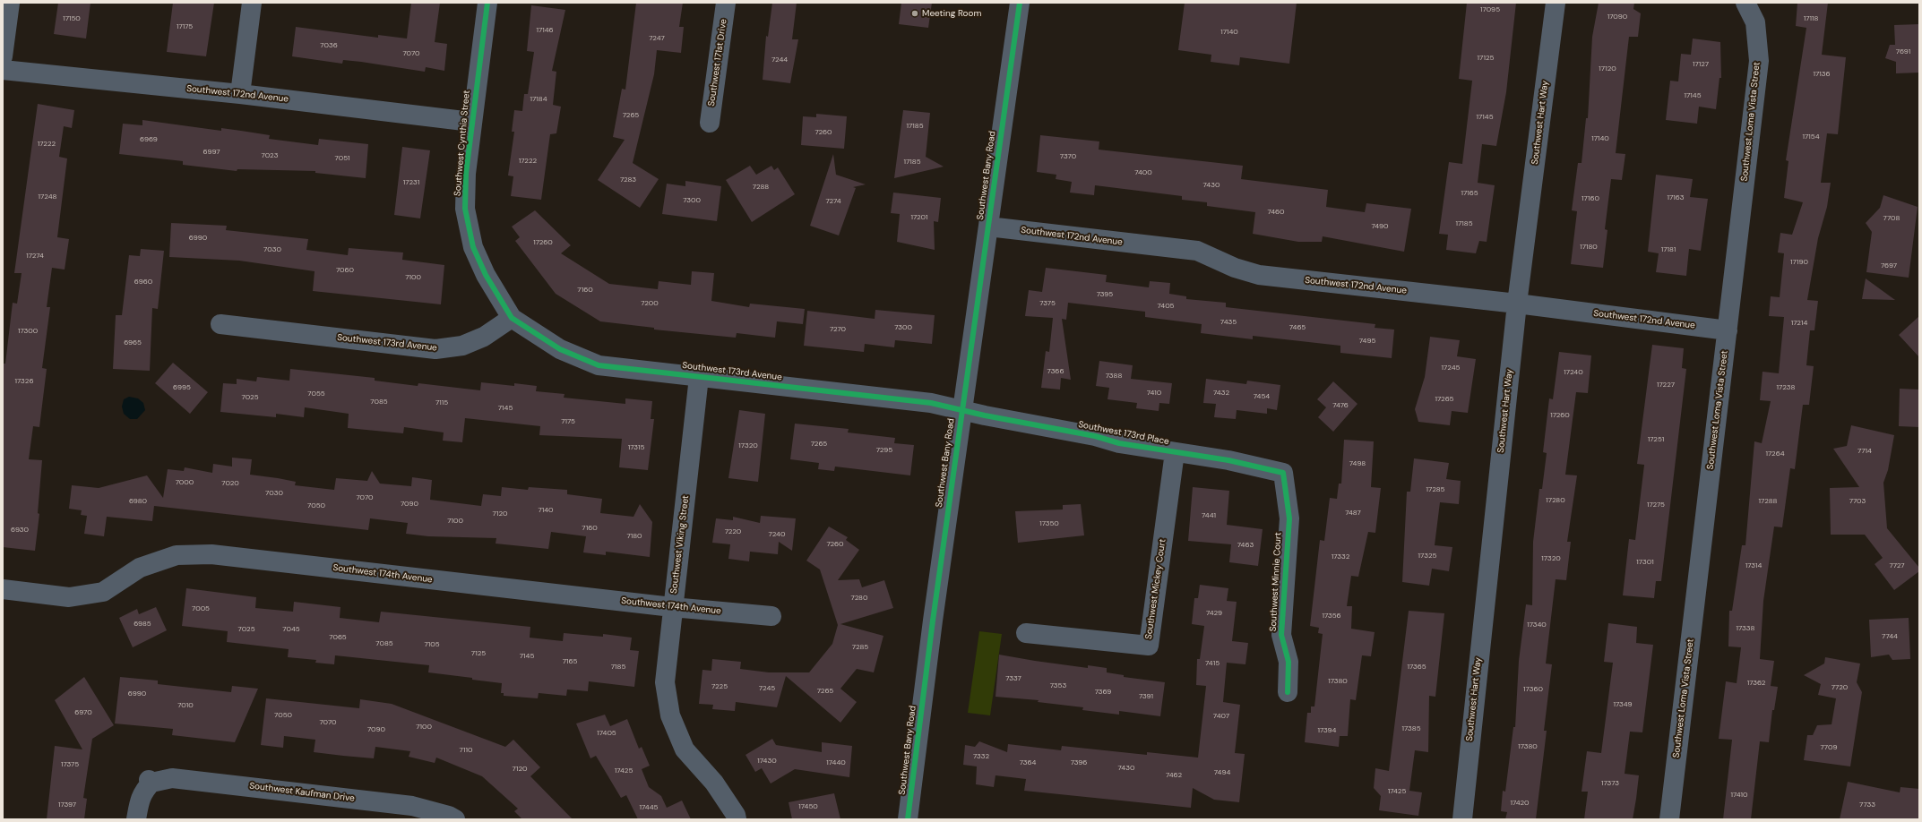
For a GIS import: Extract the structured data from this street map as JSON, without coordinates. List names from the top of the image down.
{
  "streets": {
    "street": [
      "Southwest 171st Drive",
      "Southwest 172nd Avenue",
      "Southwest Loma Vista Street",
      "Southwest Hart Way",
      "Southwest Cynthia Street",
      "Southwest Bany Road",
      "Southwest 173rd Avenue",
      "Southwest 173rd Place",
      "Southwest Viking Street",
      "Southwest 174th Avenue",
      "Southwest Minnie Court",
      "Southwest Mickey Court",
      "Southwest Kaufman Drive"
    ]
  },
  "crossings": [
    ["Southwest 172nd Avenue", "Southwest Loma Vista Street"],
    ["Southwest 172nd Avenue", "Southwest Hart Way"],
    ["Southwest 172nd Avenue", "Southwest Cynthia Street"],
    ["Southwest 172nd Avenue", "Southwest Bany Road"],
    ["Southwest Cynthia Street", "Southwest 173rd Avenue"],
    ["Southwest Bany Road", "Southwest 173rd Avenue"],
    ["Southwest Bany Road", "Southwest 173rd Place"],
    ["Southwest 173rd Avenue", "Southwest 173rd Place"],
    ["Southwest 173rd Avenue", "Southwest Viking Street"],
    ["Southwest 173rd Place", "Southwest Minnie Court"],
    ["Southwest 173rd Place", "Southwest Mickey Court"],
    ["Southwest Viking Street", "Southwest 174th Avenue"]
  ],
  "places": ["Meeting Room"],
  "house_numbers": [
    "17095",
    "17090",
    "17150",
    "17118",
    "17175",
    "17146",
    "17140",
    "7247",
    "7036",
    "7691",
    "7070",
    "17125",
    "7244",
    "17127",
    "17120",
    "17136",
    "17145",
    "17184",
    "7265",
    "17145",
    "17185",
    "7260",
    "17154",
    "17140",
    "6969",
    "17222",
    "6997",
    "7023",
    "7370",
    "7051",
    "17222",
    "17185",
    "7400",
    "7283",
    "17231",
    "7430",
    "7288",
    "17165",
    "17248",
    "17163",
    "17160",
    "7300",
    "7274",
    "7460",
    "17201",
    "7708",
    "17185",
    "7490",
    "6990",
    "17260",
    "17180",
    "7030",
    "17181",
    "17274",
    "17190",
    "7697",
    "7060",
    "7100",
    "6960",
    "7160",
    "7395",
    "7200",
    "7375",
    "7405",
    "7435",
    "17214",
    "7300",
    "7465",
    "7270",
    "17300",
    "7495",
    "6965",
    "17245",
    "7366",
    "17240",
    "7388",
    "17326",
    "17227",
    "6995",
    "17238",
    "7410",
    "7432",
    "7055",
    "7454",
    "7025",
    "17265",
    "7085",
    "7115",
    "7476",
    "7145",
    "17260",
    "7175",
    "17251",
    "7265",
    "17320",
    "17315",
    "7295",
    "7714",
    "17264",
    "7498",
    "7000",
    "7020",
    "17285",
    "7030",
    "7070",
    "17280",
    "6980",
    "17288",
    "7703",
    "7090",
    "17275",
    "7050",
    "7140",
    "7487",
    "7120",
    "7441",
    "7100",
    "17350",
    "7160",
    "6930",
    "7220",
    "7240",
    "7180",
    "7260",
    "7463",
    "17325",
    "17332",
    "17320",
    "17301",
    "17314",
    "7727",
    "7280",
    "7005",
    "7429",
    "17356",
    "6985",
    "17340",
    "17338",
    "7025",
    "7045",
    "7744",
    "7065",
    "7085",
    "7105",
    "7285",
    "7125",
    "7145",
    "7165",
    "7415",
    "7185",
    "17365",
    "7337",
    "17380",
    "17362",
    "7353",
    "7225",
    "7720",
    "7245",
    "17360",
    "7265",
    "7369",
    "6990",
    "7391",
    "17349",
    "7010",
    "6970",
    "7050",
    "7407",
    "7070",
    "7100",
    "17385",
    "7090",
    "17394",
    "17405",
    "17380",
    "7709",
    "7110",
    "7332",
    "17430",
    "17440",
    "7364",
    "7396",
    "17375",
    "7430",
    "7120",
    "17425",
    "7494",
    "7462",
    "17373",
    "17425",
    "17410",
    "17420",
    "17397",
    "7733",
    "17450",
    "17445"
  ]
}
